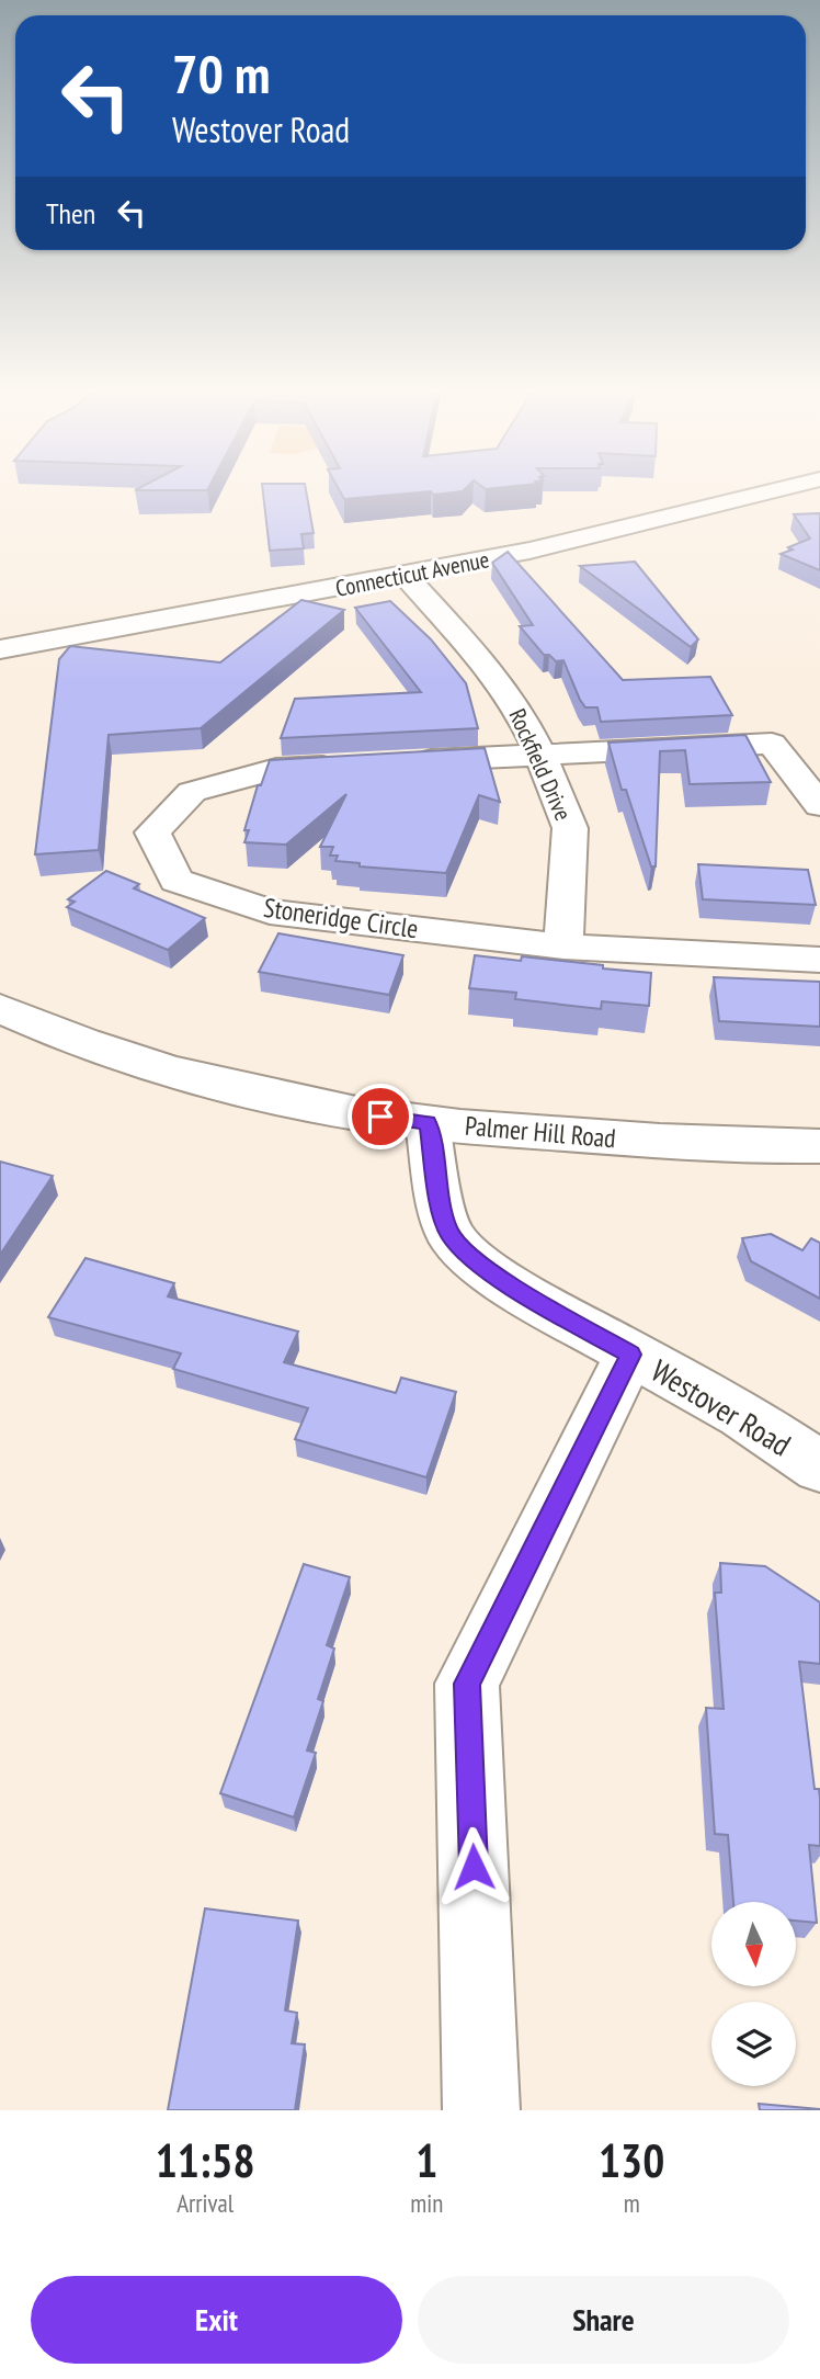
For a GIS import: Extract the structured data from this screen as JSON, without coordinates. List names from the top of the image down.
{
  "streets": {
    "street": [
      "Connecticut Avenue",
      "Rockfield Drive",
      "Stoneridge Circle",
      "Palmer Hill Road",
      "Westover Road"
    ]
  },
  "crossings": [
    ["Connecticut Avenue", "Rockfield Drive"],
    ["Rockfield Drive", "Stoneridge Circle"],
    ["Palmer Hill Road", "Westover Road"]
  ],
  "north": "bottom",
  "page": {
    "turn": ["70 m", "Westover Road"],
    "then": "Then",
    "eta": [
      "11:58",
      "Arrival",
      "1",
      "min",
      "130",
      "m"
    ],
    "buttons": ["Exit", "Share"]
  }
}
